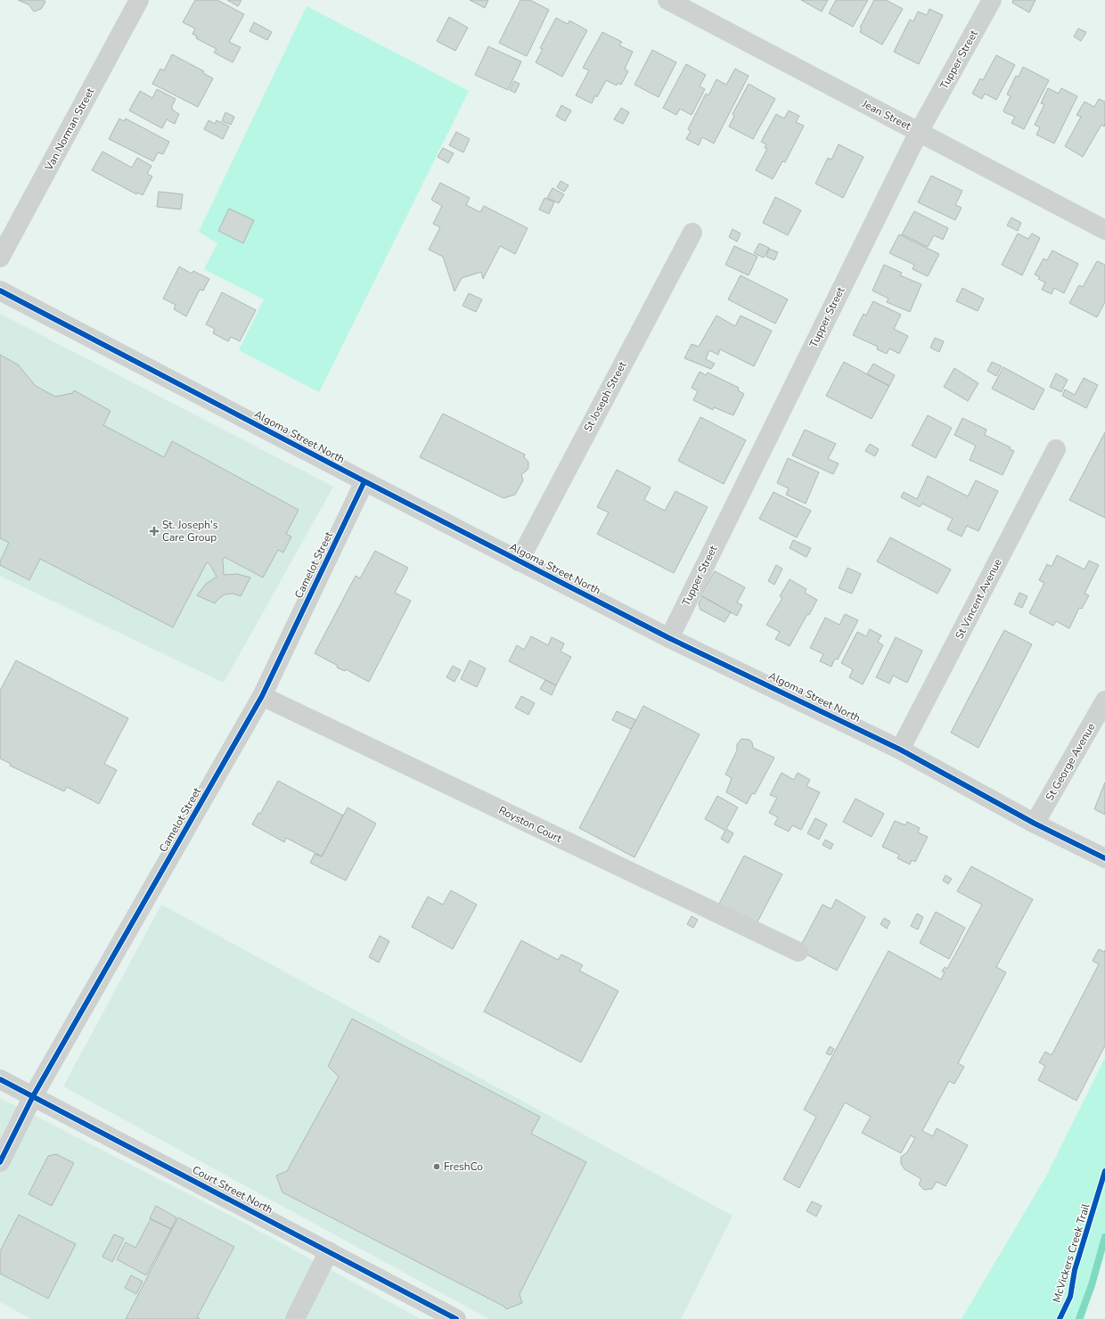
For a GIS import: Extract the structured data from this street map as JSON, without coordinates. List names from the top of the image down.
{
  "streets": {
    "street": [
      "Tupper Street",
      "Jean Street",
      "Van Norman Street",
      "St Joseph Street",
      "Algoma Street North",
      "Camelot Street",
      "St Vincent Avenue",
      "St George Avenue",
      "Royston Court",
      "Court Street North"
    ],
    "cycle path": ["McVickers Creek Trail"]
  },
  "crossings": [
    ["Tupper Street", "Jean Street"],
    ["Tupper Street", "Algoma Street North"],
    ["St Joseph Street", "Algoma Street North"],
    ["Algoma Street North", "Camelot Street"],
    ["Algoma Street North", "St Vincent Avenue"],
    ["Algoma Street North", "St George Avenue"],
    ["Camelot Street", "Royston Court"],
    ["Camelot Street", "Court Street North"]
  ],
  "places": {
    "health": ["St. Joseph's Care Group"],
    "other": ["FreshCo"]
  }
}
